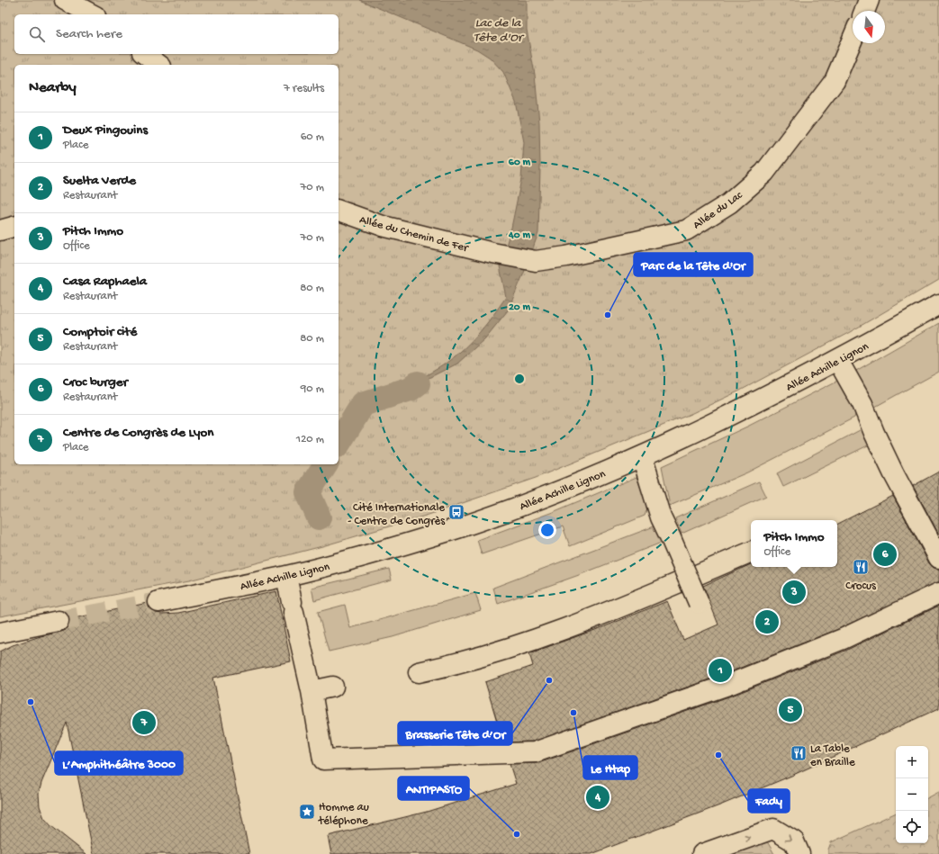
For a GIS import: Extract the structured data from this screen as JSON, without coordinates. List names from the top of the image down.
{
  "streets": {
    "street": ["Allée du Lac", "Allée du Chemin de Fer", "Allée Achille Lignon"]
  },
  "crossings": [
    ["Allée du Lac", "Allée du Chemin de Fer"]
  ],
  "water": ["Lac de la Tête d'Or"],
  "places": {
    "other": [
      "Parc de la Tête d'Or",
      "Brasserie Tête d’Or",
      "L’Amphithéâtre 3000",
      "Le Htap",
      "Fady",
      "ANTIPASTO"
    ],
    "bus stop": ["Cité Internationale - Centre de Congrès"],
    "restaurant": ["Crocus", "La Table en Braille"],
    "place": ["Homme au téléphone"]
  },
  "north": "bottom",
  "page": {
    "search": "Search here",
    "heading": ["Nearby", "7 results"],
    "list": [
      {
        "mark": "1",
        "name": "Deux Pingouins",
        "note": "Place",
        "value": "60 m"
      },
      {
        "mark": "2",
        "name": "Suelta Verde",
        "note": "Restaurant",
        "value": "70 m"
      },
      {
        "mark": "3",
        "name": "Pitch Immo",
        "note": "Office",
        "value": "70 m"
      },
      {
        "mark": "4",
        "name": "Casa Raphaela",
        "note": "Restaurant",
        "value": "80 m"
      },
      {
        "mark": "5",
        "name": "Comptoir cité",
        "note": "Restaurant",
        "value": "80 m"
      },
      {
        "mark": "6",
        "name": "Croc burger",
        "note": "Restaurant",
        "value": "90 m"
      },
      {
        "mark": "7",
        "name": "Centre de Congrès de Lyon",
        "note": "Place",
        "value": "120 m"
      }
    ],
    "popup": ["Pitch Immo", "Office"],
    "pins": [
      "6",
      "3",
      "2",
      "1",
      "5",
      "7",
      "4"
    ],
    "map_buttons": ["+", "−"]
  },
  "rings": ["60 m", "40 m", "20 m"]
}
